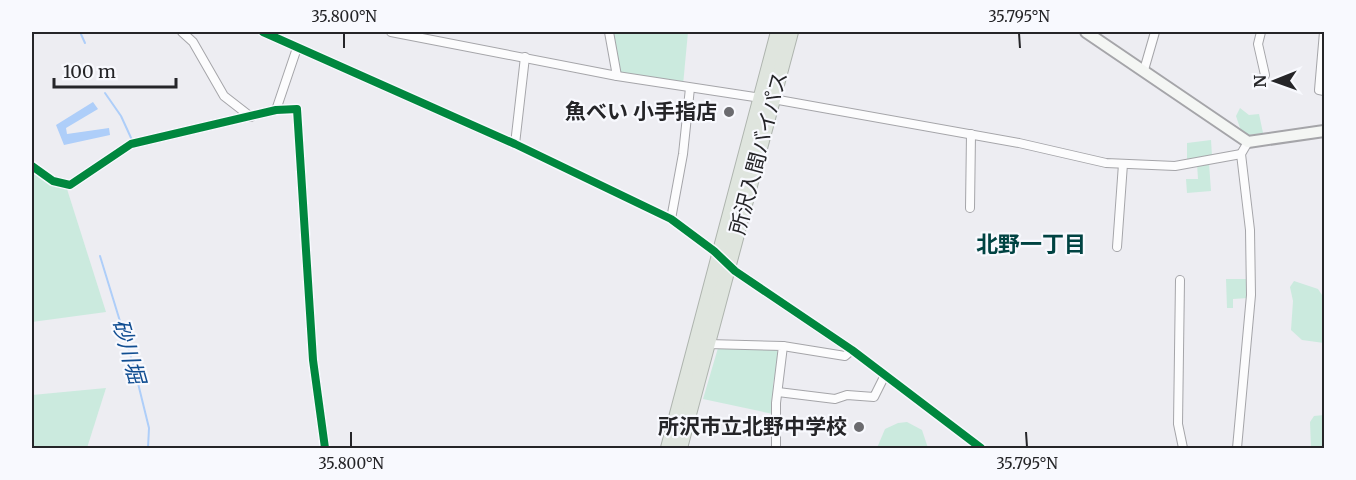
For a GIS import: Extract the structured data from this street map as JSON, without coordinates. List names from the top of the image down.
{
  "streets": {
    "highway": ["所沢入間バイパス"]
  },
  "districts": ["北野一丁目"],
  "water": ["砂川堀"],
  "places": ["魚べい 小手指店", "所沢市立北野中学校"],
  "scale_bar": "100 m",
  "north": "left",
  "coordinates": ["35.800°N", "35.795°N"]
}
